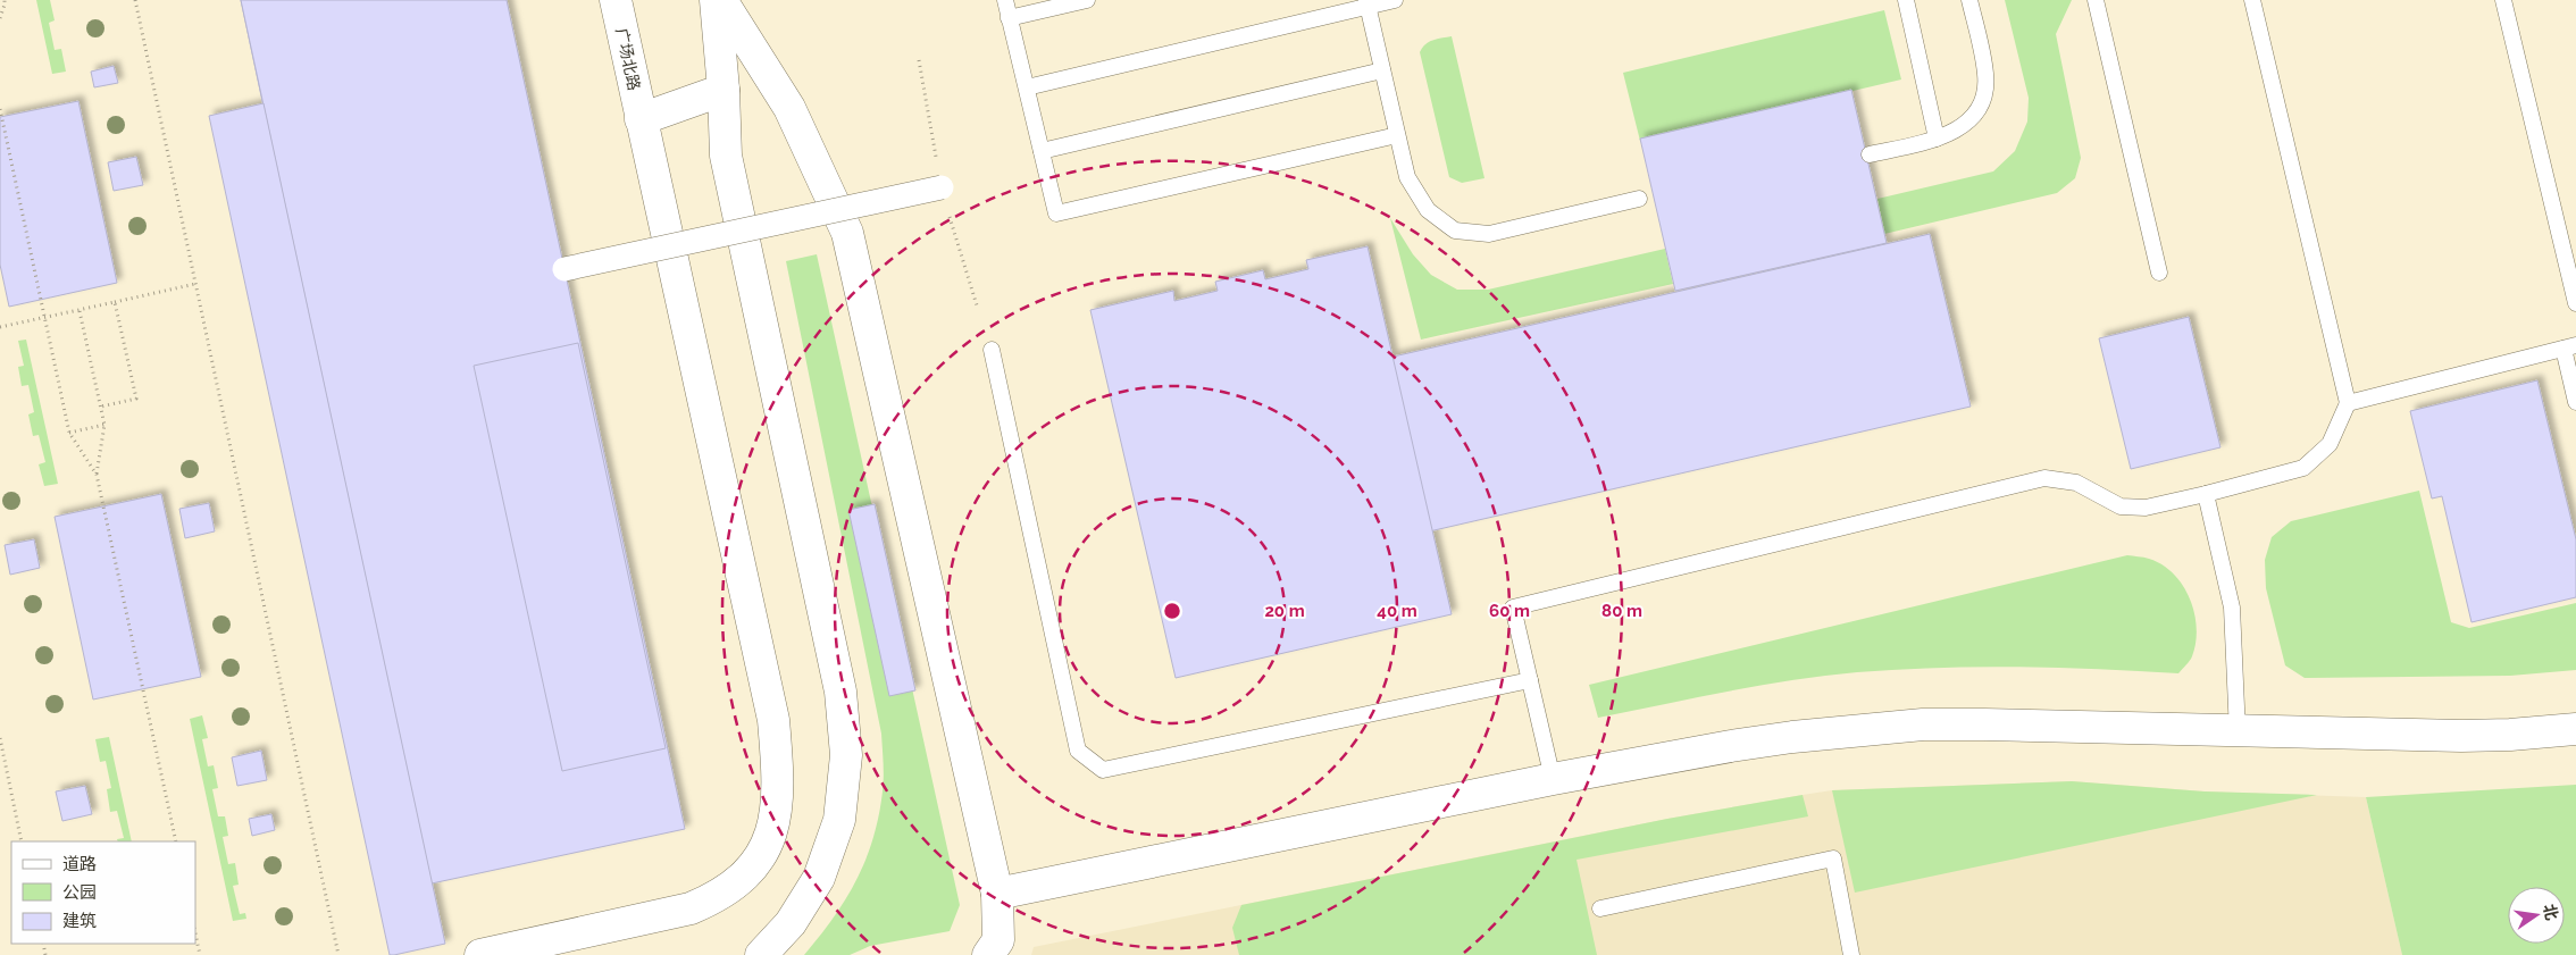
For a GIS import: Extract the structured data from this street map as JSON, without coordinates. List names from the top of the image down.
{
  "streets": {
    "street": ["广场北路"]
  },
  "legend": ["道路", "公园", "建筑"],
  "north": "right",
  "rings": [
    "20 m",
    "40 m",
    "60 m",
    "80 m"
  ]
}
